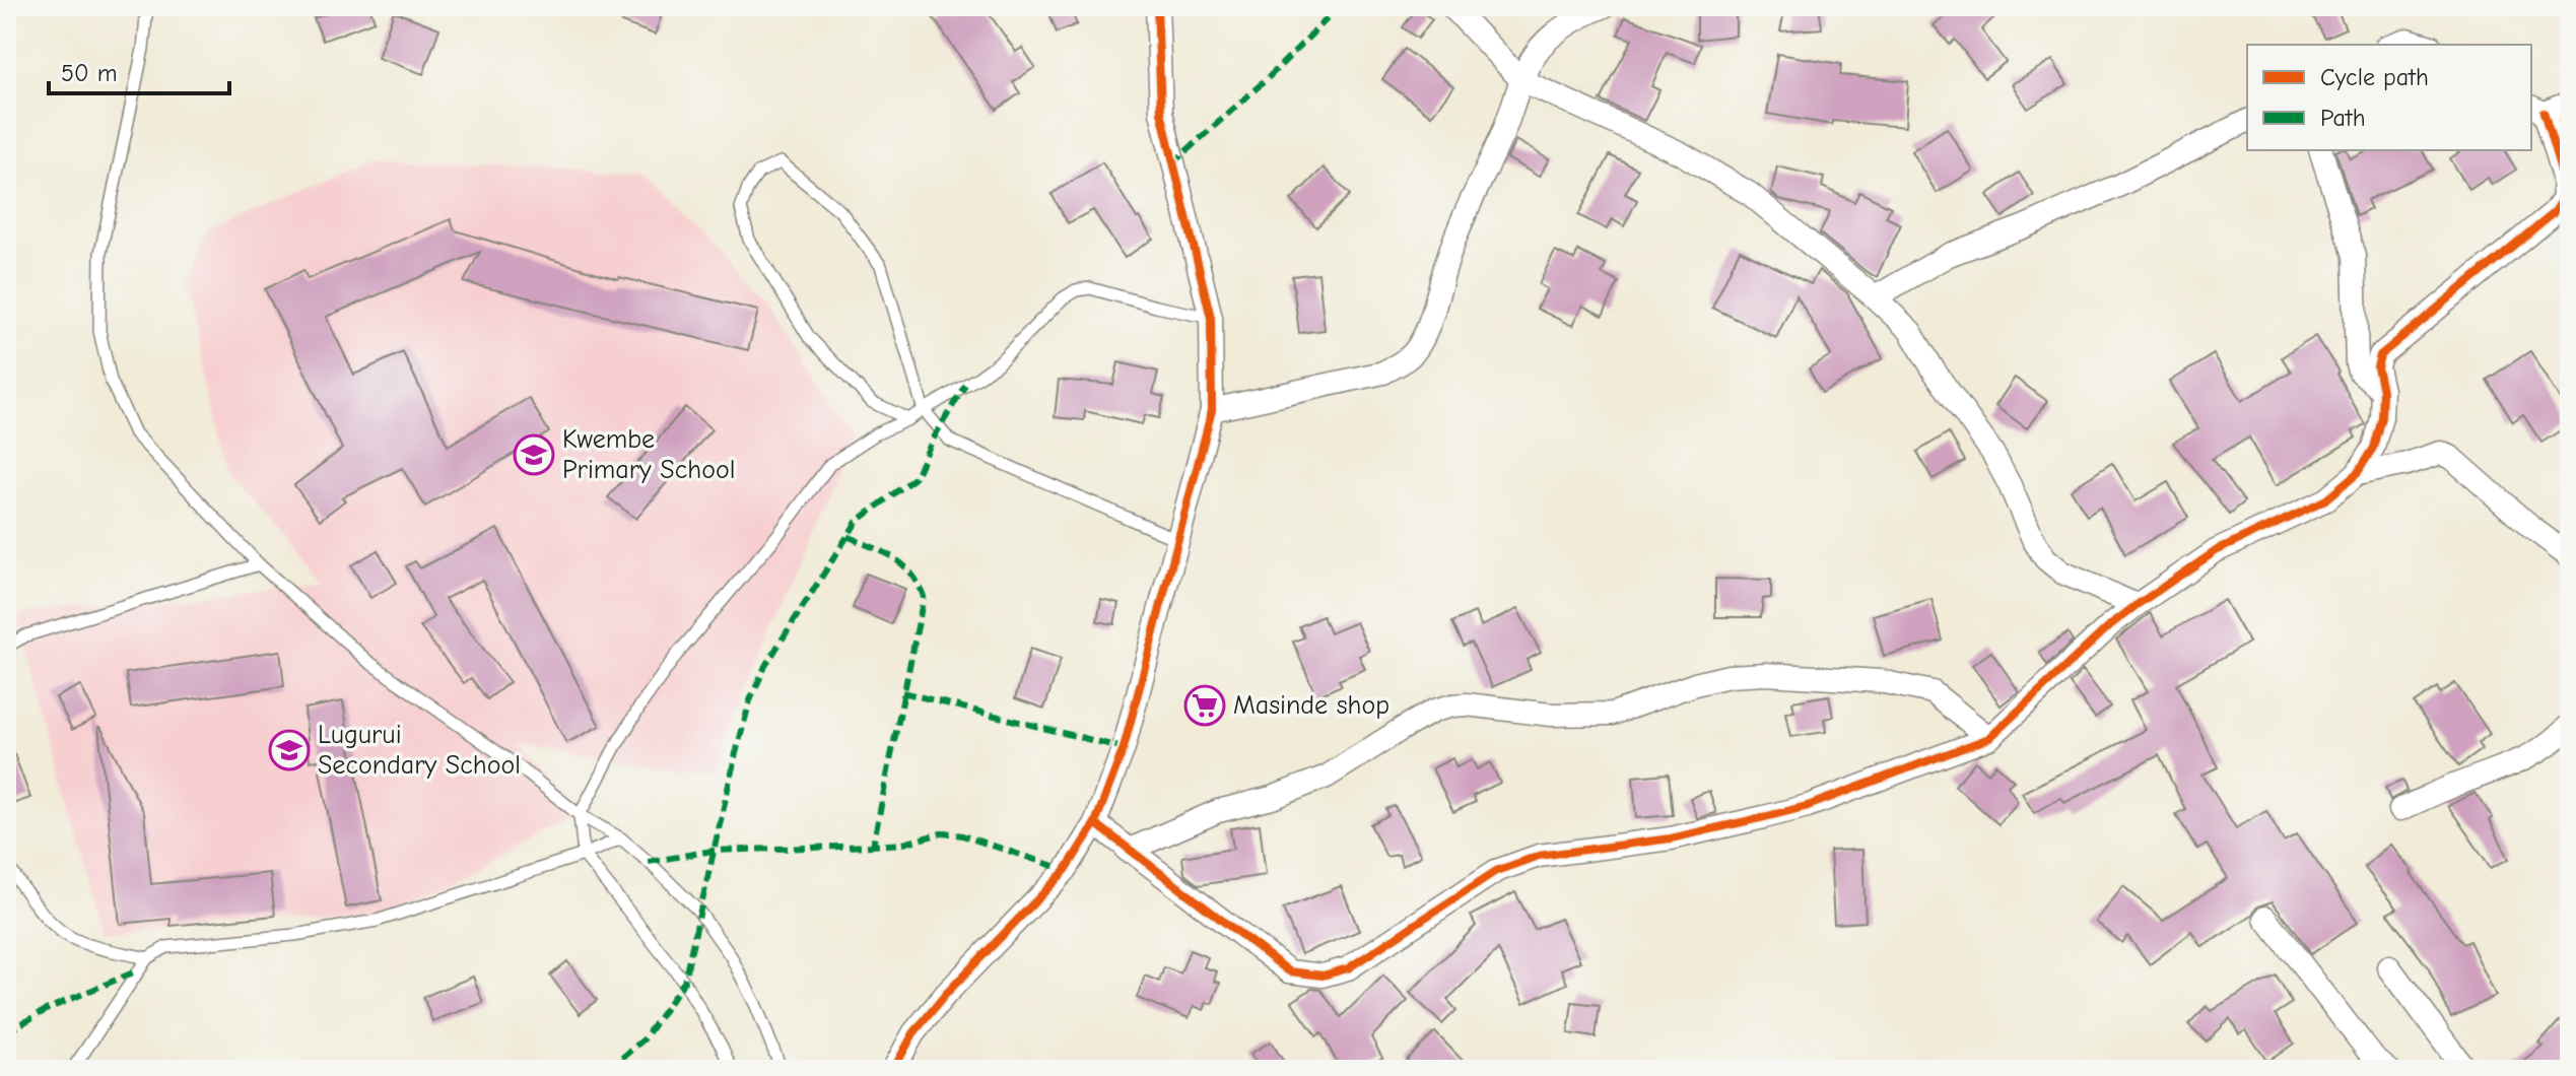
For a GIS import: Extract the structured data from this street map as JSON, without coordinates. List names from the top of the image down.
{
  "places": {
    "school or university": ["Kwembe Primary School", "Lugurui Secondary School"],
    "supermarket": ["Masinde shop"]
  },
  "legend": ["Cycle path", "Path"],
  "scale_bar": "50 m"
}
